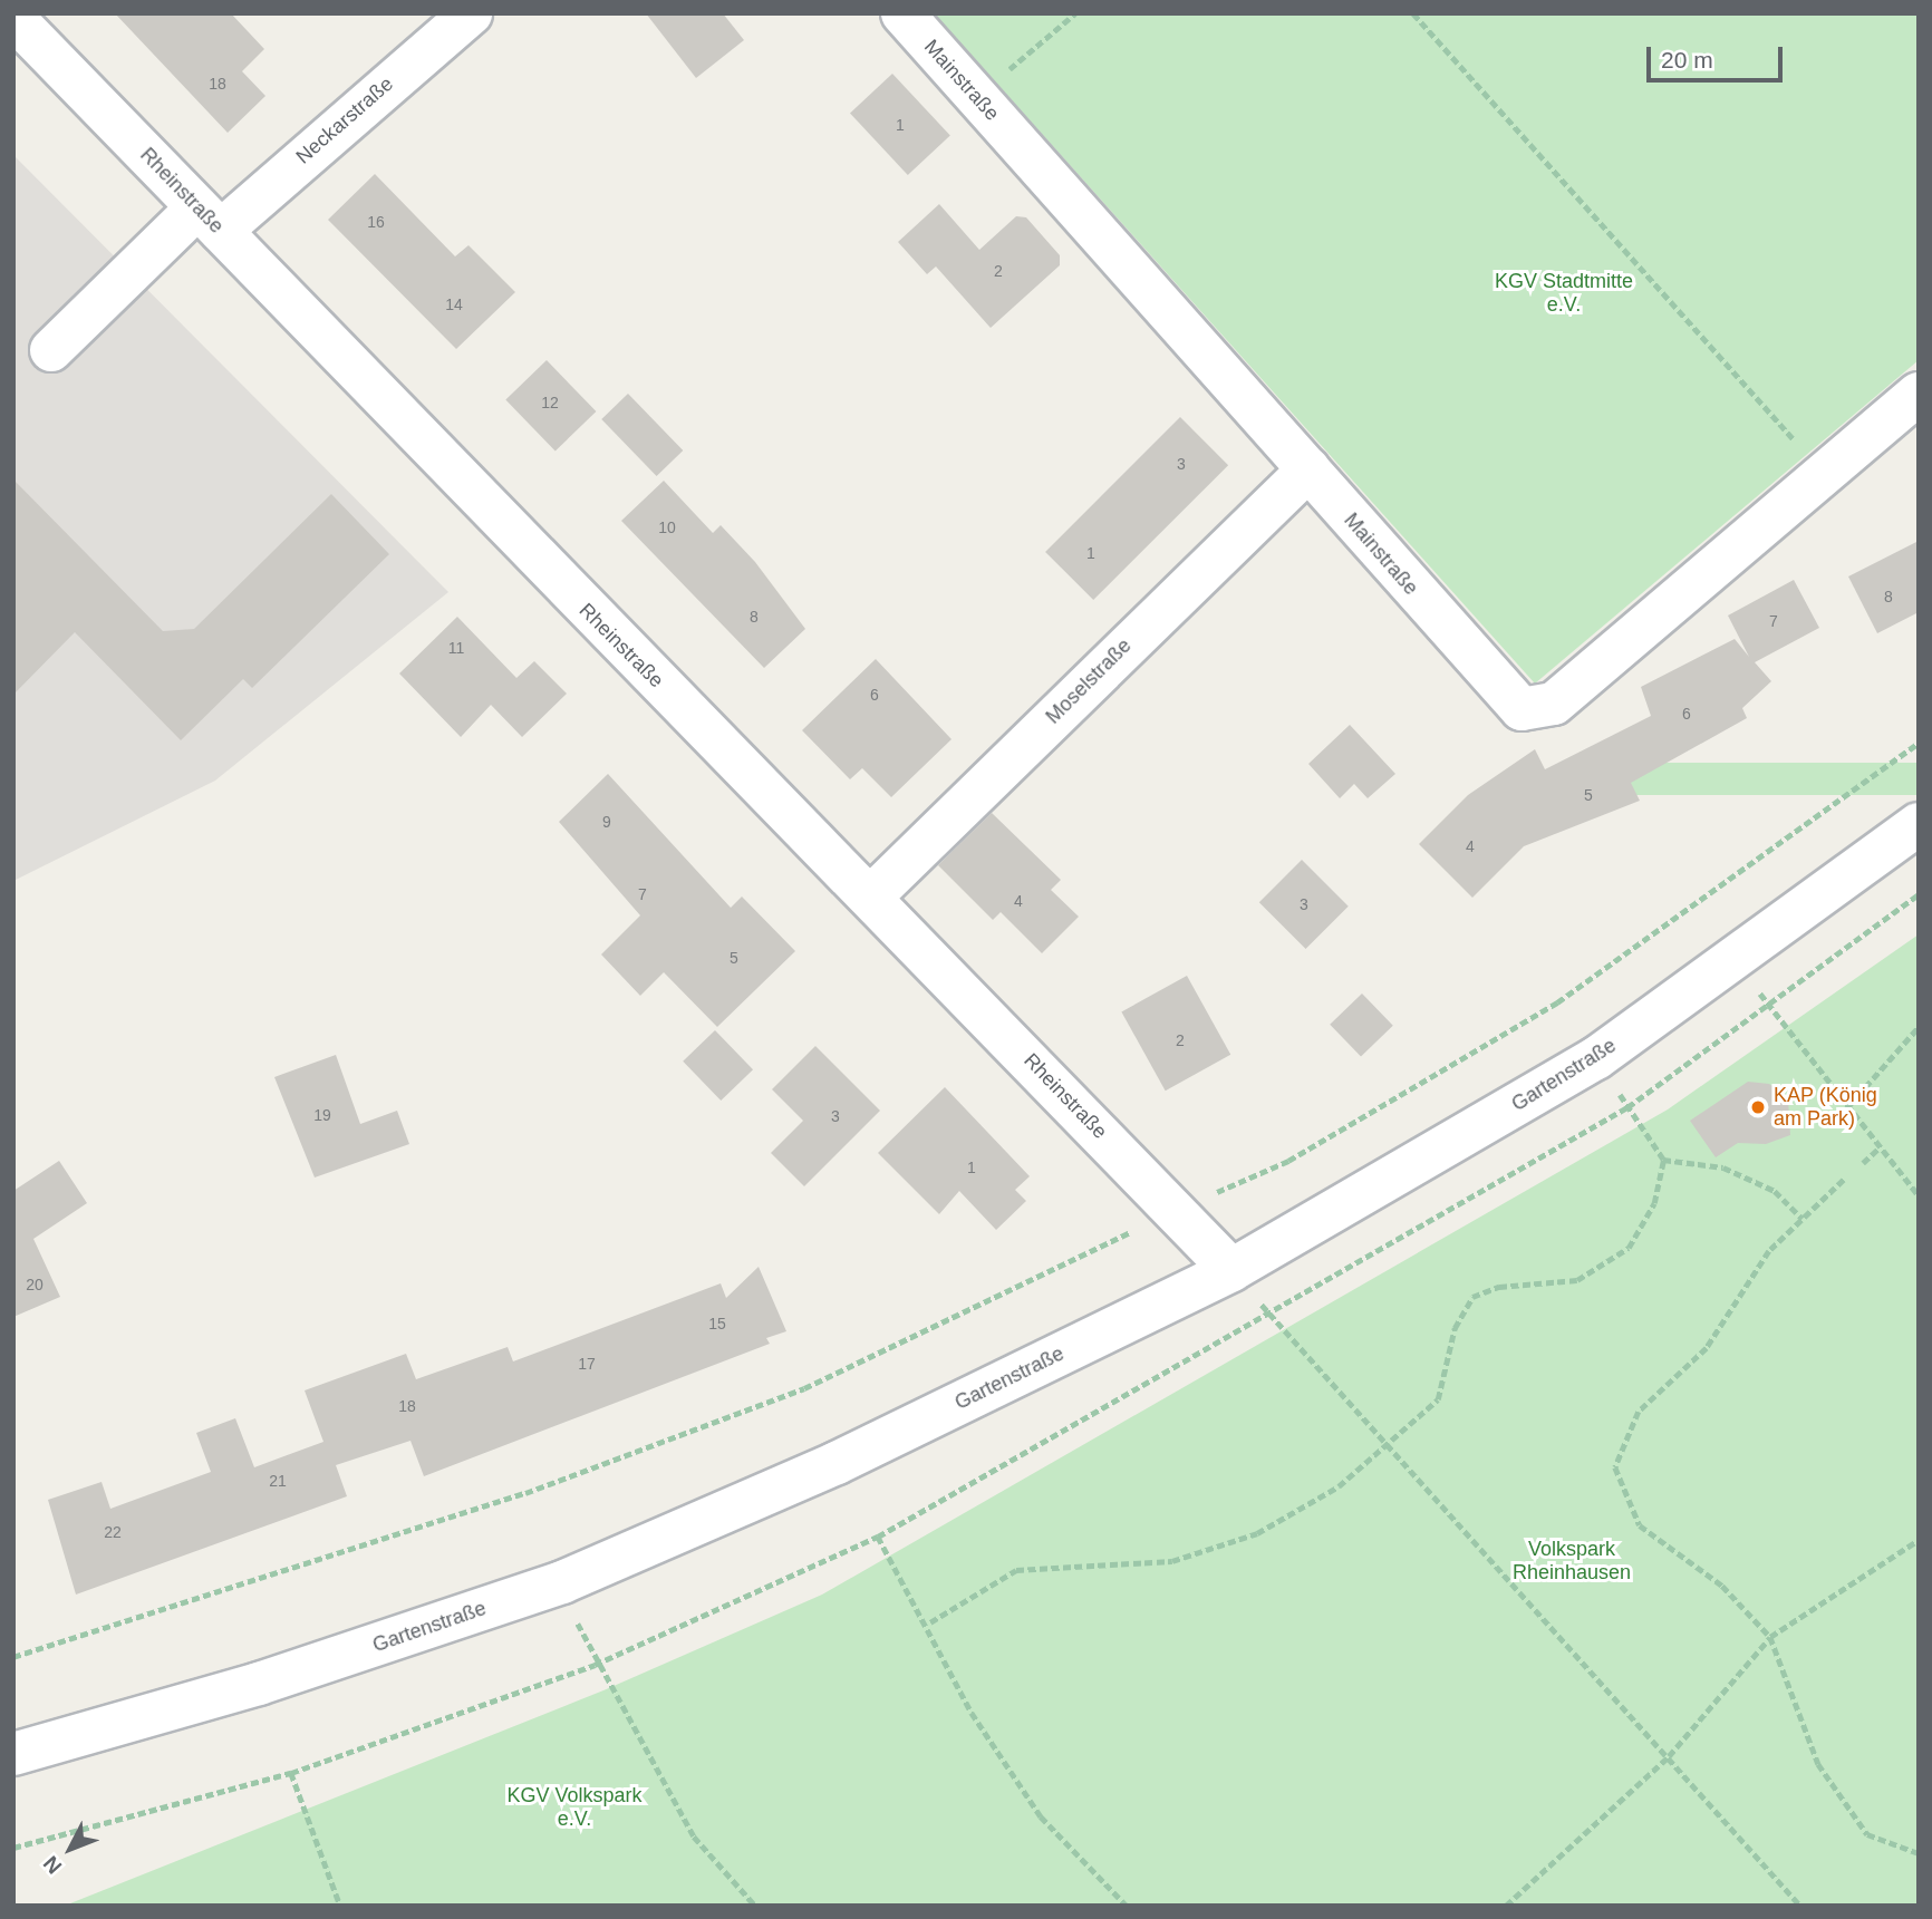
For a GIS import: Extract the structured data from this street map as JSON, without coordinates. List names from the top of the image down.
{
  "streets": {
    "street": [
      "Mainstraße",
      "Neckarstraße",
      "Rheinstraße",
      "Moselstraße",
      "Gartenstraße"
    ]
  },
  "crossings": [
    ["Mainstraße", "Moselstraße"],
    ["Neckarstraße", "Rheinstraße"],
    ["Rheinstraße", "Moselstraße"],
    ["Rheinstraße", "Gartenstraße"]
  ],
  "parks": ["KGV Stadtmitte e.V.", "Volkspark Rheinhausen", "KGV Volkspark e.V."],
  "places": ["KAP (König am Park)"],
  "house_numbers": [
    "18",
    "1",
    "16",
    "2",
    "14",
    "12",
    "3",
    "10",
    "1",
    "8",
    "8",
    "7",
    "11",
    "6",
    "6",
    "5",
    "9",
    "4",
    "7",
    "4",
    "3",
    "5",
    "2",
    "19",
    "3",
    "1",
    "20",
    "15",
    "17",
    "18",
    "21",
    "22"
  ],
  "scale_bar": "20 m",
  "north": "bottom left"
}
